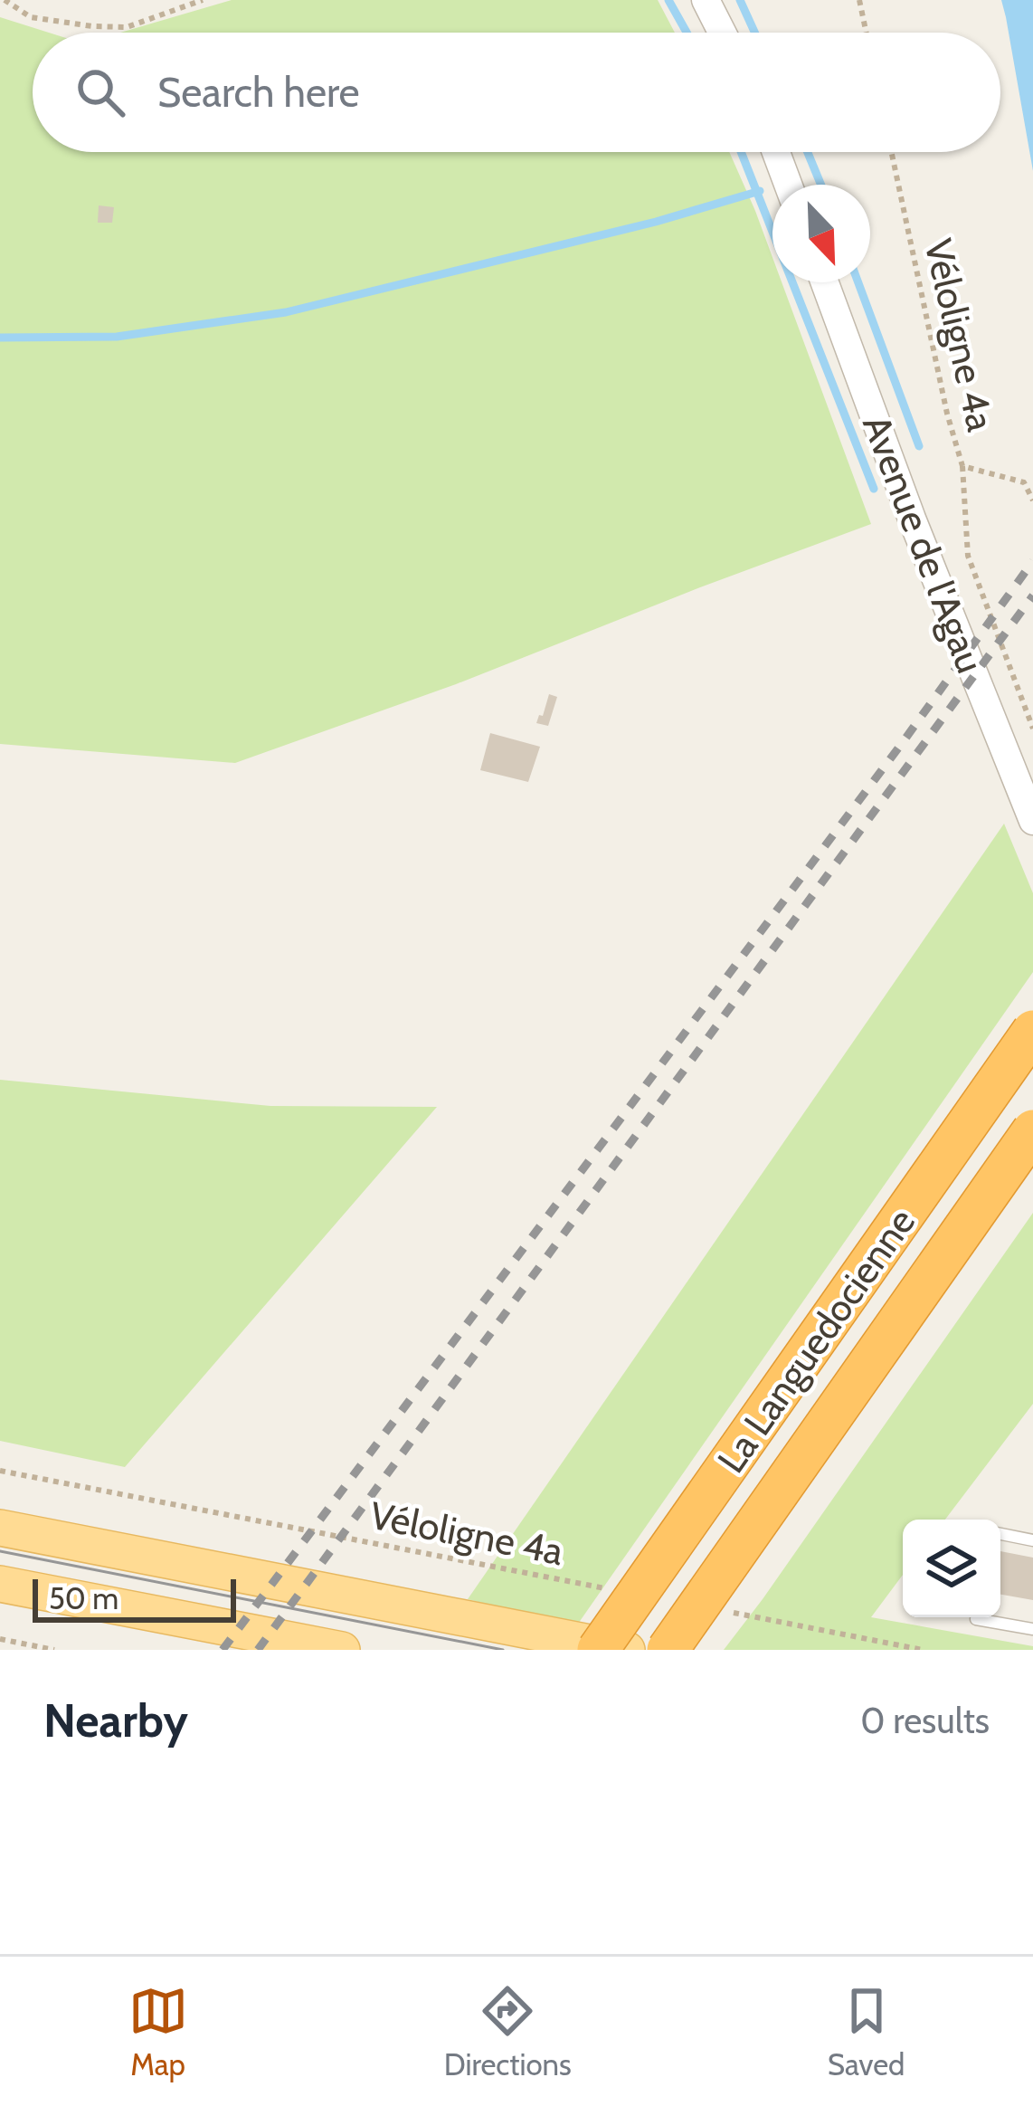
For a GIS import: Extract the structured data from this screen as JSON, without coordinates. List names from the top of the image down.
{
  "streets": {
    "highway": ["La Languedocienne"],
    "street": ["Avenue de l'Agau"],
    "path": ["Véloligne 4a"]
  },
  "scale_bar": "50 m",
  "north": "bottom right",
  "page": {
    "search": "Search here",
    "scale": "50 m",
    "heading": ["Nearby", "0 results"],
    "nav": ["Map", "Directions", "Saved"]
  }
}
